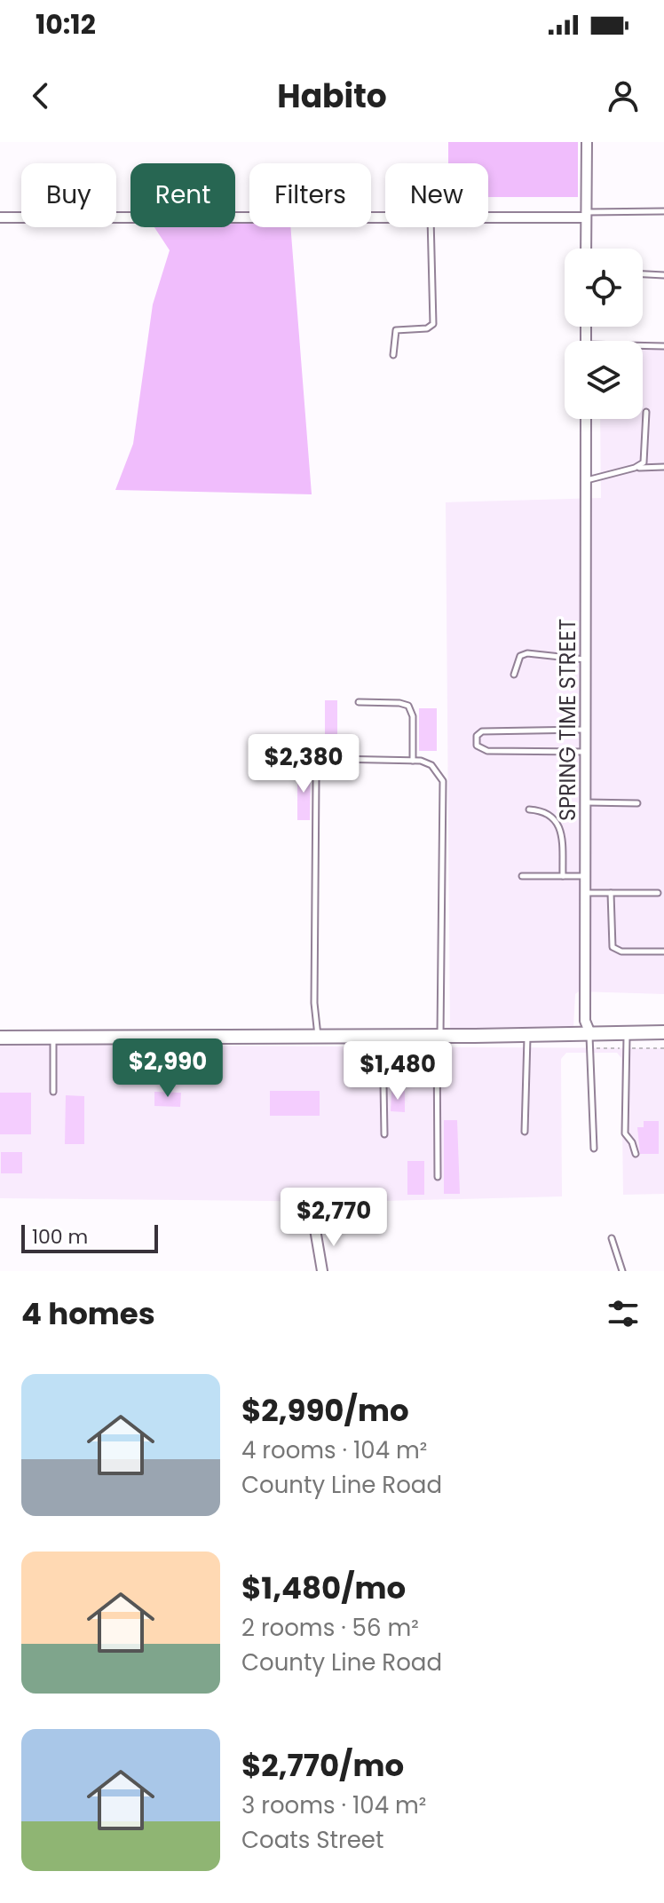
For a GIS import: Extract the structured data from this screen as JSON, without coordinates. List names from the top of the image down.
{
  "streets": {
    "street": ["SPRING TIME STREET"]
  },
  "scale_bar": "100 m",
  "page": {
    "status": "10:12",
    "header": "Habito",
    "chip": [
      "Buy",
      "Rent",
      "Filters",
      "New"
    ],
    "price": [
      "$2,380",
      "$2,990",
      "$1,480",
      "$2,770"
    ],
    "scale": "100 m",
    "heading": "4 homes",
    "list": [
      {
        "name": "$2,990/mo",
        "note": "4 rooms · 104 m² · County Line Road"
      },
      {
        "name": "$1,480/mo",
        "note": "2 rooms · 56 m² · County Line Road"
      },
      {
        "name": "$2,770/mo",
        "note": "3 rooms · 104 m² · Coats Street"
      }
    ]
  }
}
